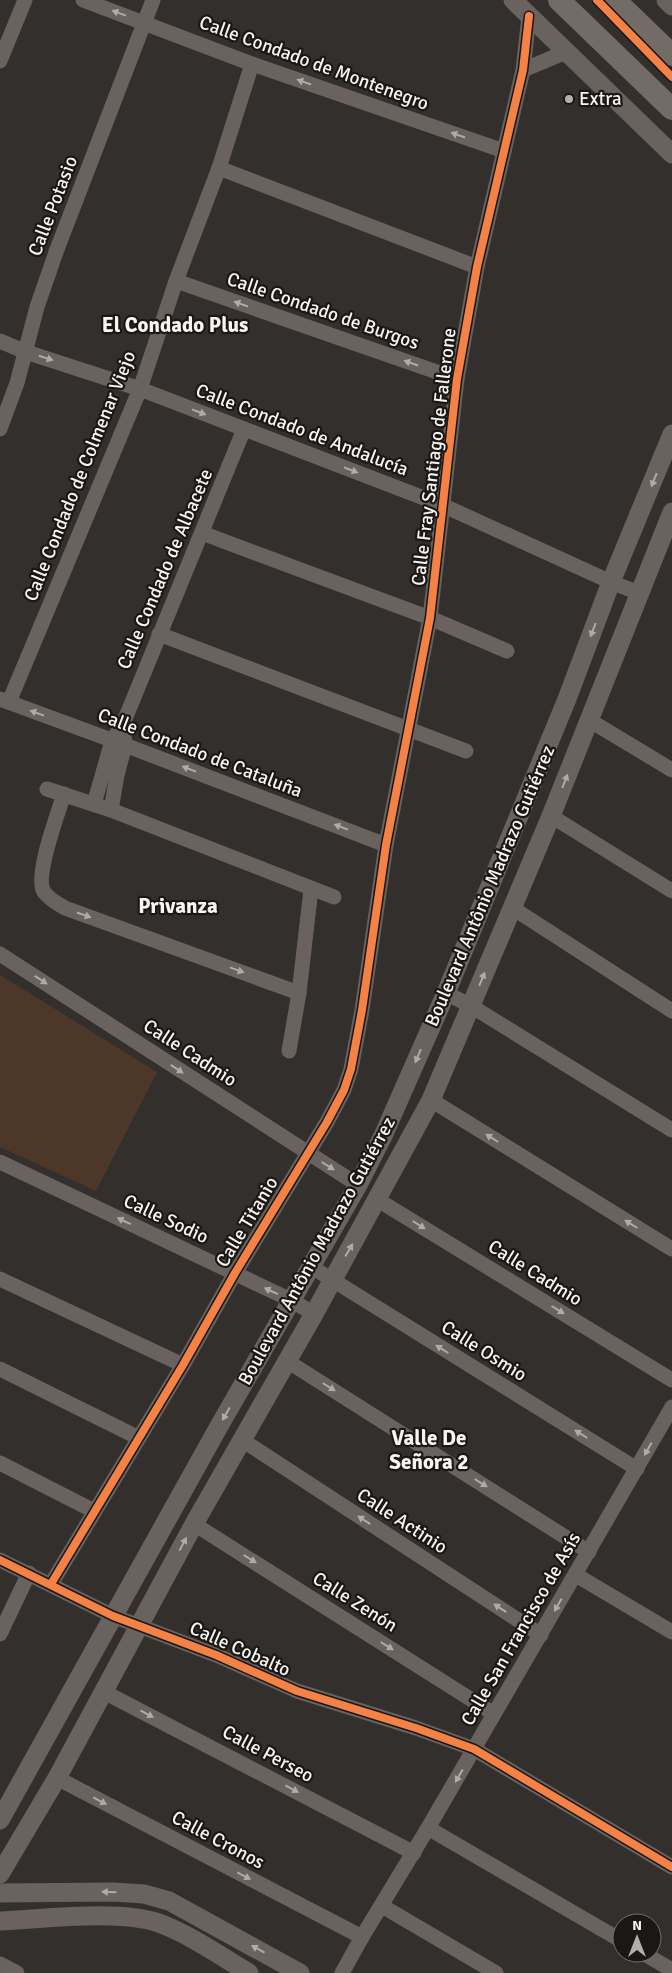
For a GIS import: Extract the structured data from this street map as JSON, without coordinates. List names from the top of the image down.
{
  "streets": {
    "street": [
      "Calle Condado de Montenegro",
      "Calle Potasio",
      "Calle Condado de Burgos",
      "Calle Condado de Andalucía",
      "Calle Fray Santiago de Fallerone",
      "Calle Condado de Colmenar Viejo",
      "Calle Condado de Albacete",
      "Calle Condado de Cataluña",
      "Boulevard Antônio Madrazo Gutiérrez",
      "Calle Cadmio",
      "Calle Sodio",
      "Calle Titanio",
      "Calle Osmio",
      "Calle Actinio",
      "Calle Zenón",
      "Calle San Francisco de Asís",
      "Calle Cobalto",
      "Calle Perseo",
      "Calle Cronos"
    ]
  },
  "crossings": [
    ["Calle Condado de Montenegro", "Calle Potasio"],
    ["Calle Condado de Montenegro", "Calle Fray Santiago de Fallerone"],
    ["Calle Condado de Montenegro", "Calle Condado de Colmenar Viejo"],
    ["Calle Potasio", "Calle Condado de Andalucía"],
    ["Calle Condado de Burgos", "Calle Fray Santiago de Fallerone"],
    ["Calle Condado de Burgos", "Calle Condado de Colmenar Viejo"],
    ["Calle Condado de Andalucía", "Calle Fray Santiago de Fallerone"],
    ["Calle Condado de Andalucía", "Calle Condado de Colmenar Viejo"],
    ["Calle Condado de Andalucía", "Calle Condado de Albacete"],
    ["Calle Condado de Andalucía", "Boulevard Antônio Madrazo Gutiérrez"],
    ["Calle Fray Santiago de Fallerone", "Calle Condado de Cataluña"],
    ["Calle Fray Santiago de Fallerone", "Calle Titanio"],
    ["Calle Condado de Colmenar Viejo", "Calle Condado de Cataluña"],
    ["Calle Condado de Albacete", "Calle Condado de Cataluña"],
    ["Calle Condado de Cataluña", "Calle Titanio"],
    ["Boulevard Antônio Madrazo Gutiérrez", "Calle Cadmio"],
    ["Boulevard Antônio Madrazo Gutiérrez", "Calle Sodio"],
    ["Boulevard Antônio Madrazo Gutiérrez", "Calle Osmio"],
    ["Boulevard Antônio Madrazo Gutiérrez", "Calle Actinio"],
    ["Boulevard Antônio Madrazo Gutiérrez", "Calle Zenón"],
    ["Boulevard Antônio Madrazo Gutiérrez", "Calle Cobalto"],
    ["Boulevard Antônio Madrazo Gutiérrez", "Calle Perseo"],
    ["Boulevard Antônio Madrazo Gutiérrez", "Calle Cronos"],
    ["Calle Cadmio", "Calle Titanio"],
    ["Calle Sodio", "Calle Titanio"],
    ["Calle Titanio", "Calle Cobalto"],
    ["Calle Osmio", "Calle San Francisco de Asís"],
    ["Calle Actinio", "Calle San Francisco de Asís"],
    ["Calle Zenón", "Calle San Francisco de Asís"],
    ["Calle San Francisco de Asís", "Calle Cobalto"],
    ["Calle San Francisco de Asís", "Calle Perseo"],
    ["Calle San Francisco de Asís", "Calle Cronos"]
  ],
  "one_way": ["Calle Zenón", "Calle San Francisco de Asís", "Calle Perseo"],
  "districts": ["El Condado Plus", "Privanza", "Valle De Señora 2"],
  "places": ["Extra"],
  "north": "top"
}
